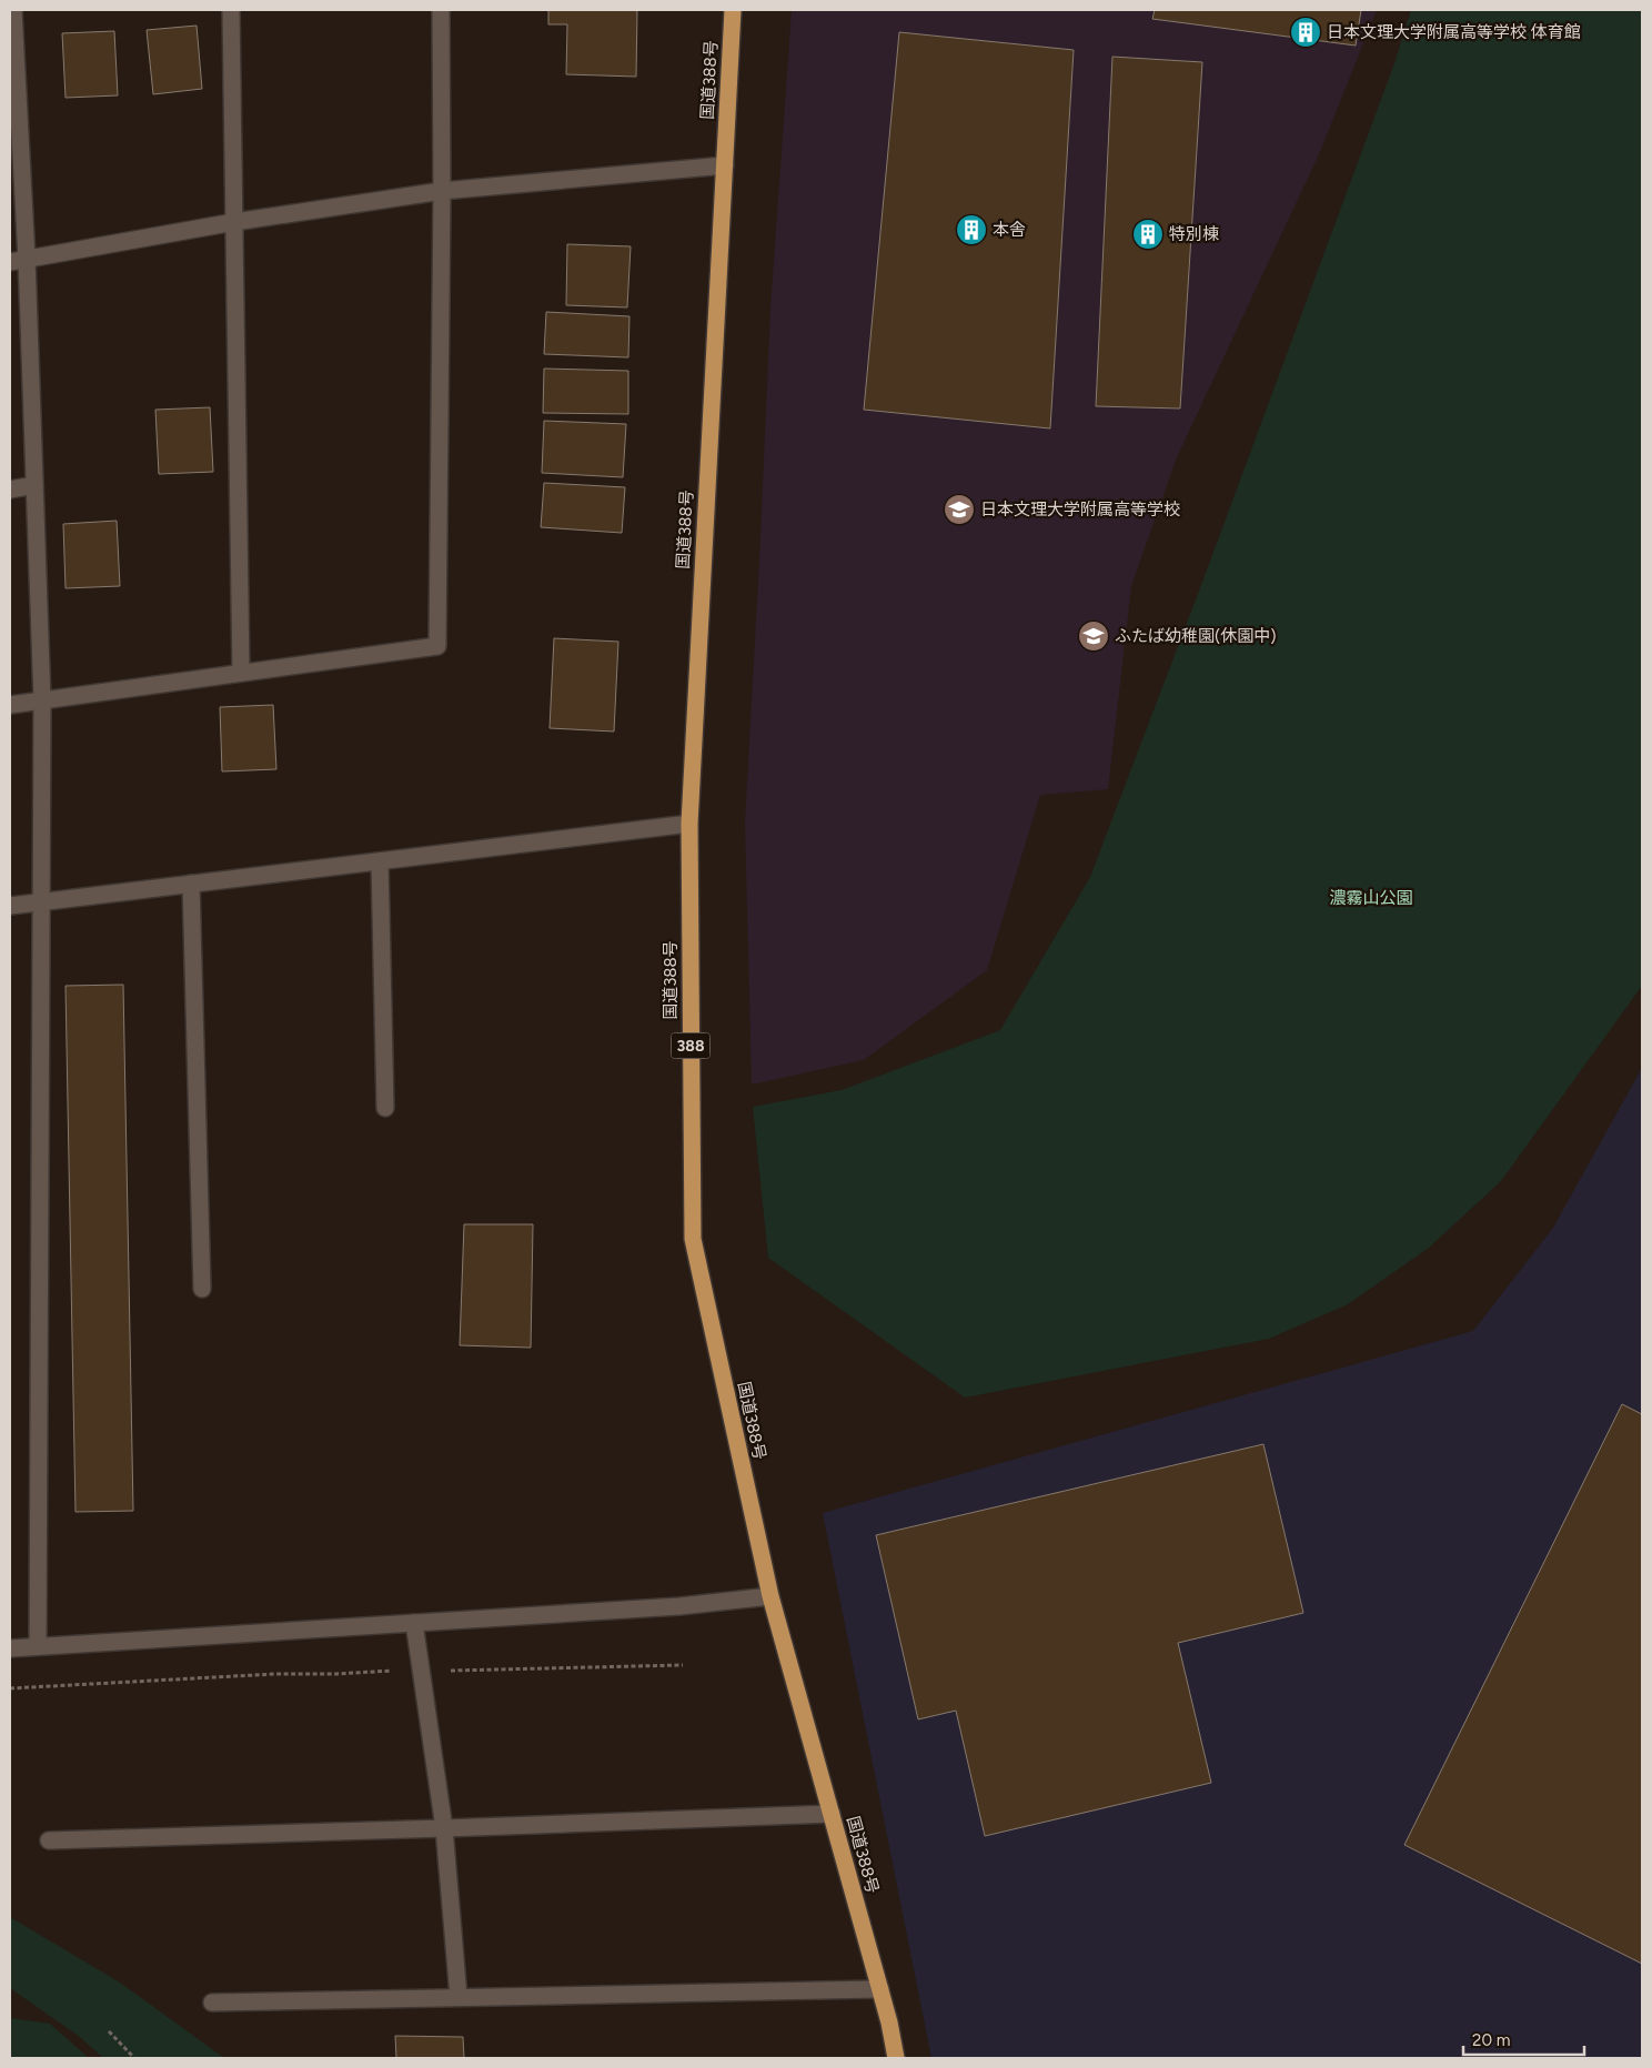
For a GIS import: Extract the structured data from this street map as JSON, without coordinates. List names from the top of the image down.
{
  "streets": {
    "highway": ["国道388号", "388"]
  },
  "parks": ["濃霧山公園"],
  "places": {
    "building": ["日本文理大学附属高等学校 体育館", "本舎", "特別棟"],
    "school or university": ["日本文理大学附属高等学校", "ふたば幼稚園(休園中)"]
  },
  "scale_bar": "20 m"
}
